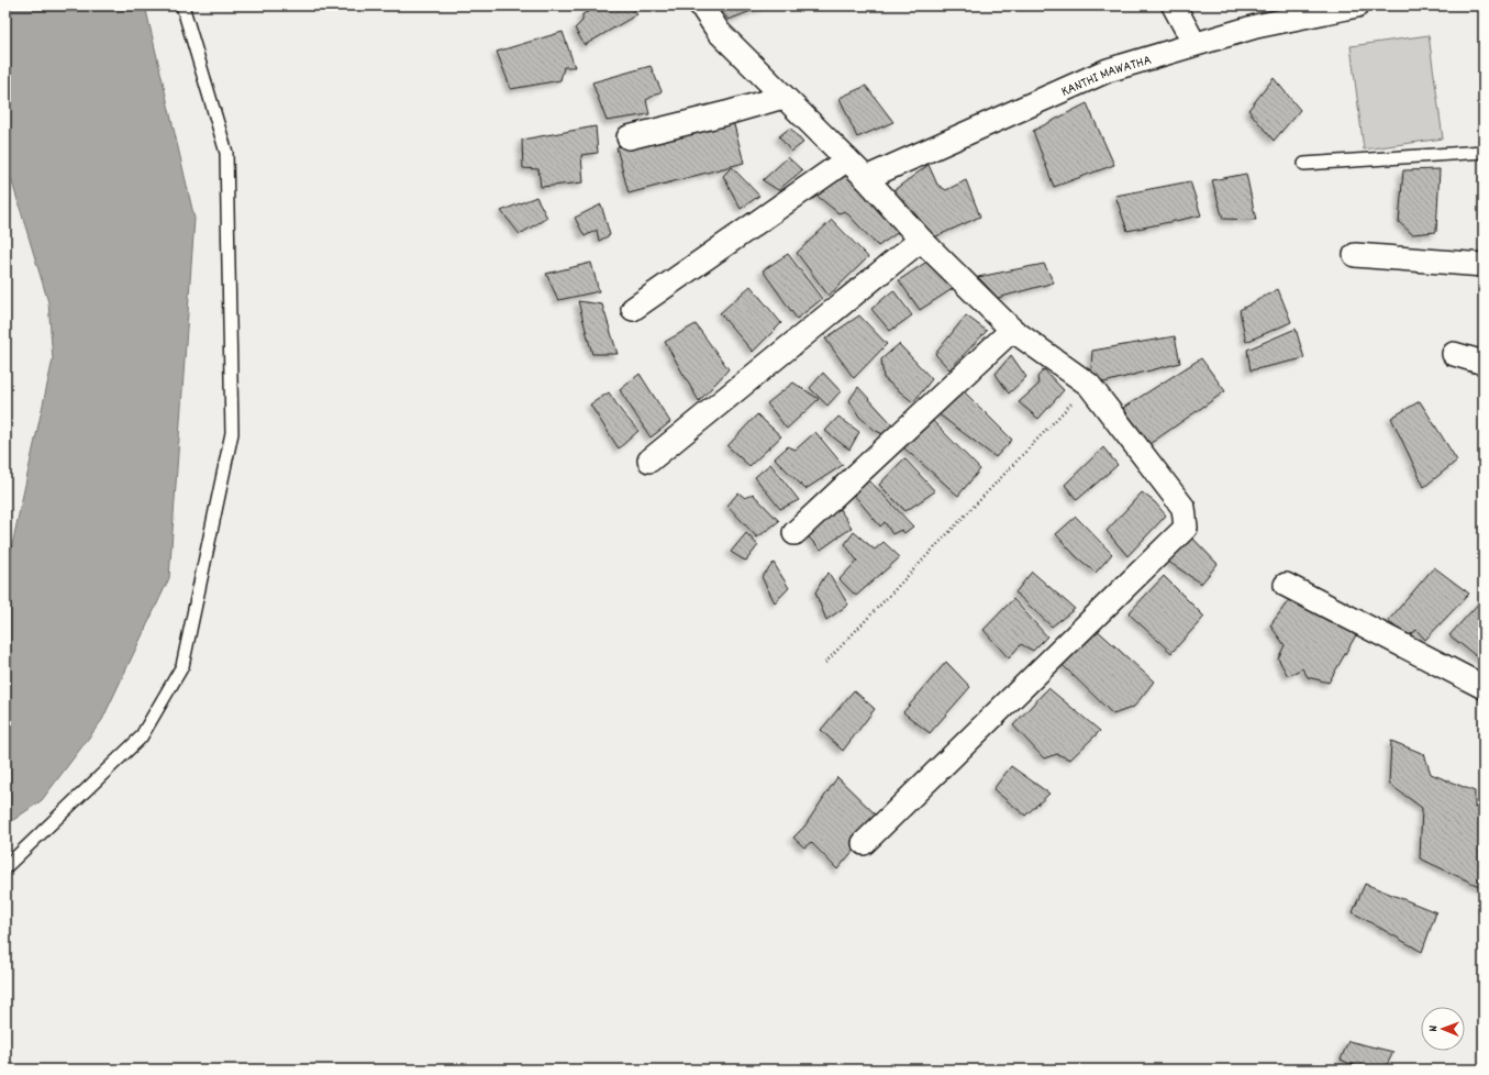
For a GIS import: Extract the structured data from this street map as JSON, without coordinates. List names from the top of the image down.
{
  "streets": {
    "street": ["KANTHI MAWATHA"]
  },
  "north": "left"
}
